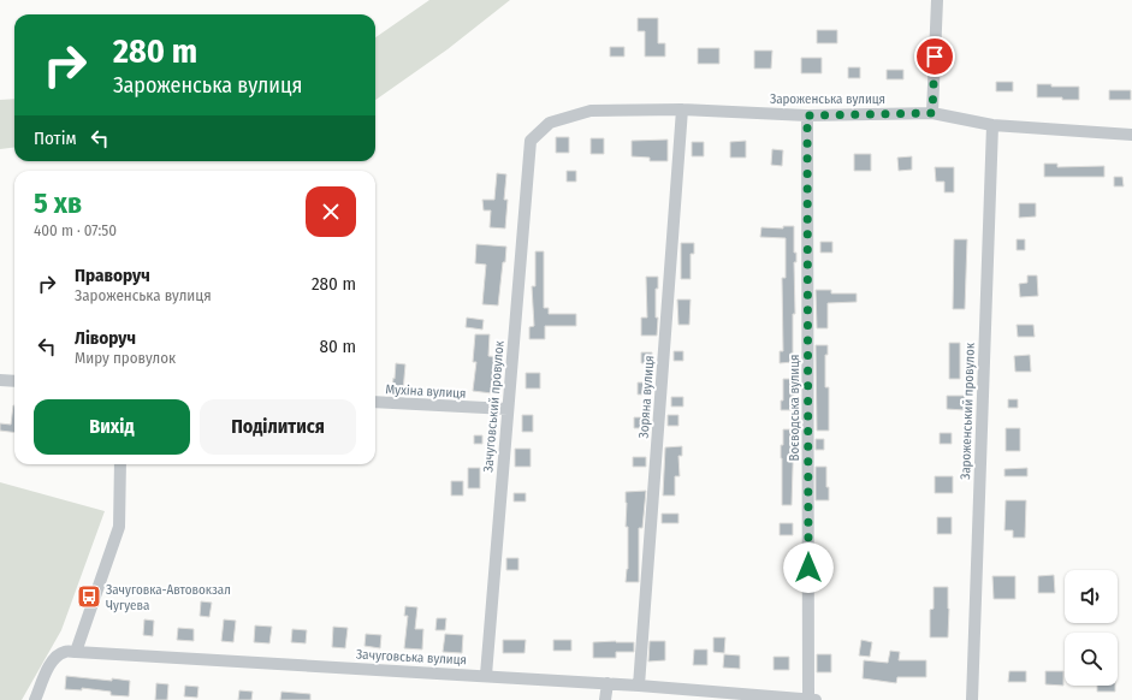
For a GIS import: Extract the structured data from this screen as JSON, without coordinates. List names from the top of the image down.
{
  "streets": {
    "street": [
      "Зароженська вулиця",
      "Мухіна вулиця",
      "Зоряна вулиця",
      "Зачуговський провулок",
      "Воєводська вулиця",
      "Зароженський провулок",
      "Зачуговська вулиця"
    ]
  },
  "crossings": [
    ["Зароженська вулиця", "Зоряна вулиця"],
    ["Зароженська вулиця", "Зачуговський провулок"],
    ["Зароженська вулиця", "Воєводська вулиця"],
    ["Зароженська вулиця", "Зароженський провулок"],
    ["Мухіна вулиця", "Зачуговський провулок"],
    ["Зоряна вулиця", "Зачуговська вулиця"],
    ["Зачуговський провулок", "Зачуговська вулиця"],
    ["Воєводська вулиця", "Зачуговська вулиця"]
  ],
  "places": {
    "bus stop": ["Зачуговка-Автовокзал Чугуева"]
  },
  "page": {
    "turn": ["280 m", "Зароженська вулиця"],
    "then": "Потім",
    "heading": ["5 хв", "400 m · 07:50"],
    "list": [
      {
        "name": "Праворуч",
        "note": "Зароженська вулиця",
        "value": "280 m"
      },
      {
        "name": "Ліворуч",
        "note": "Миру провулок",
        "value": "80 m"
      }
    ],
    "buttons": ["Вихід", "Поділитися"]
  }
}
